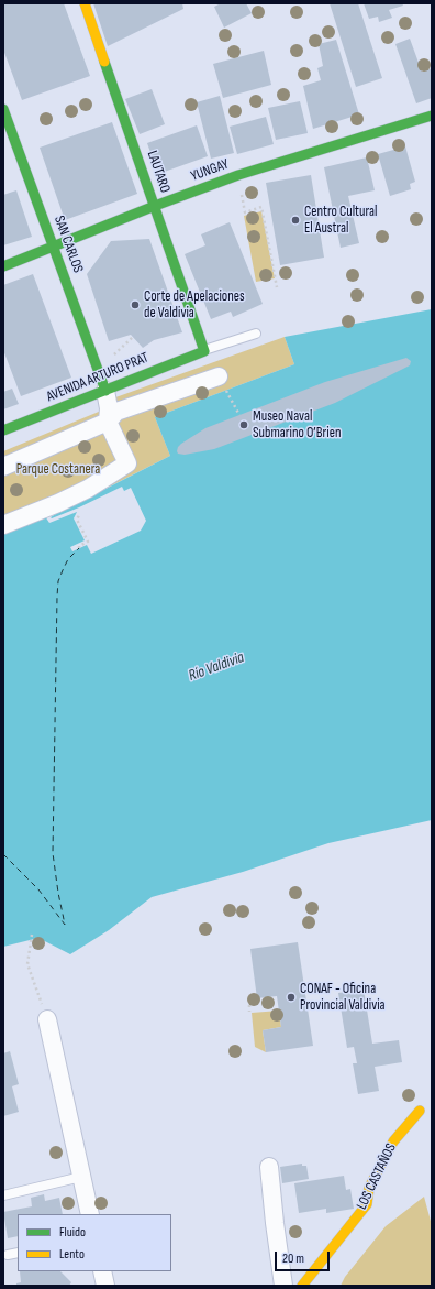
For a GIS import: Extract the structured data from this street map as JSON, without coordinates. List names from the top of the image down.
{
  "streets": {
    "street": [
      "YUNGAY",
      "LAUTARO",
      "SAN CARLOS",
      "AVENIDA ARTURO PRAT",
      "LOS CASTAÑOS"
    ]
  },
  "crossings": [
    ["YUNGAY", "LAUTARO"],
    ["YUNGAY", "SAN CARLOS"],
    ["LAUTARO", "AVENIDA ARTURO PRAT"],
    ["SAN CARLOS", "AVENIDA ARTURO PRAT"]
  ],
  "water": ["Río Valdivia"],
  "parks": ["Parque Costanera"],
  "places": [
    "Centro Cultural El Austral",
    "Corte de Apelaciones de Valdivia",
    "Museo Naval Submarino O’Brien",
    "CONAF - Oficina Provincial Valdivia"
  ],
  "legend": ["Fluido", "Lento"],
  "scale_bar": "20 m"
}
